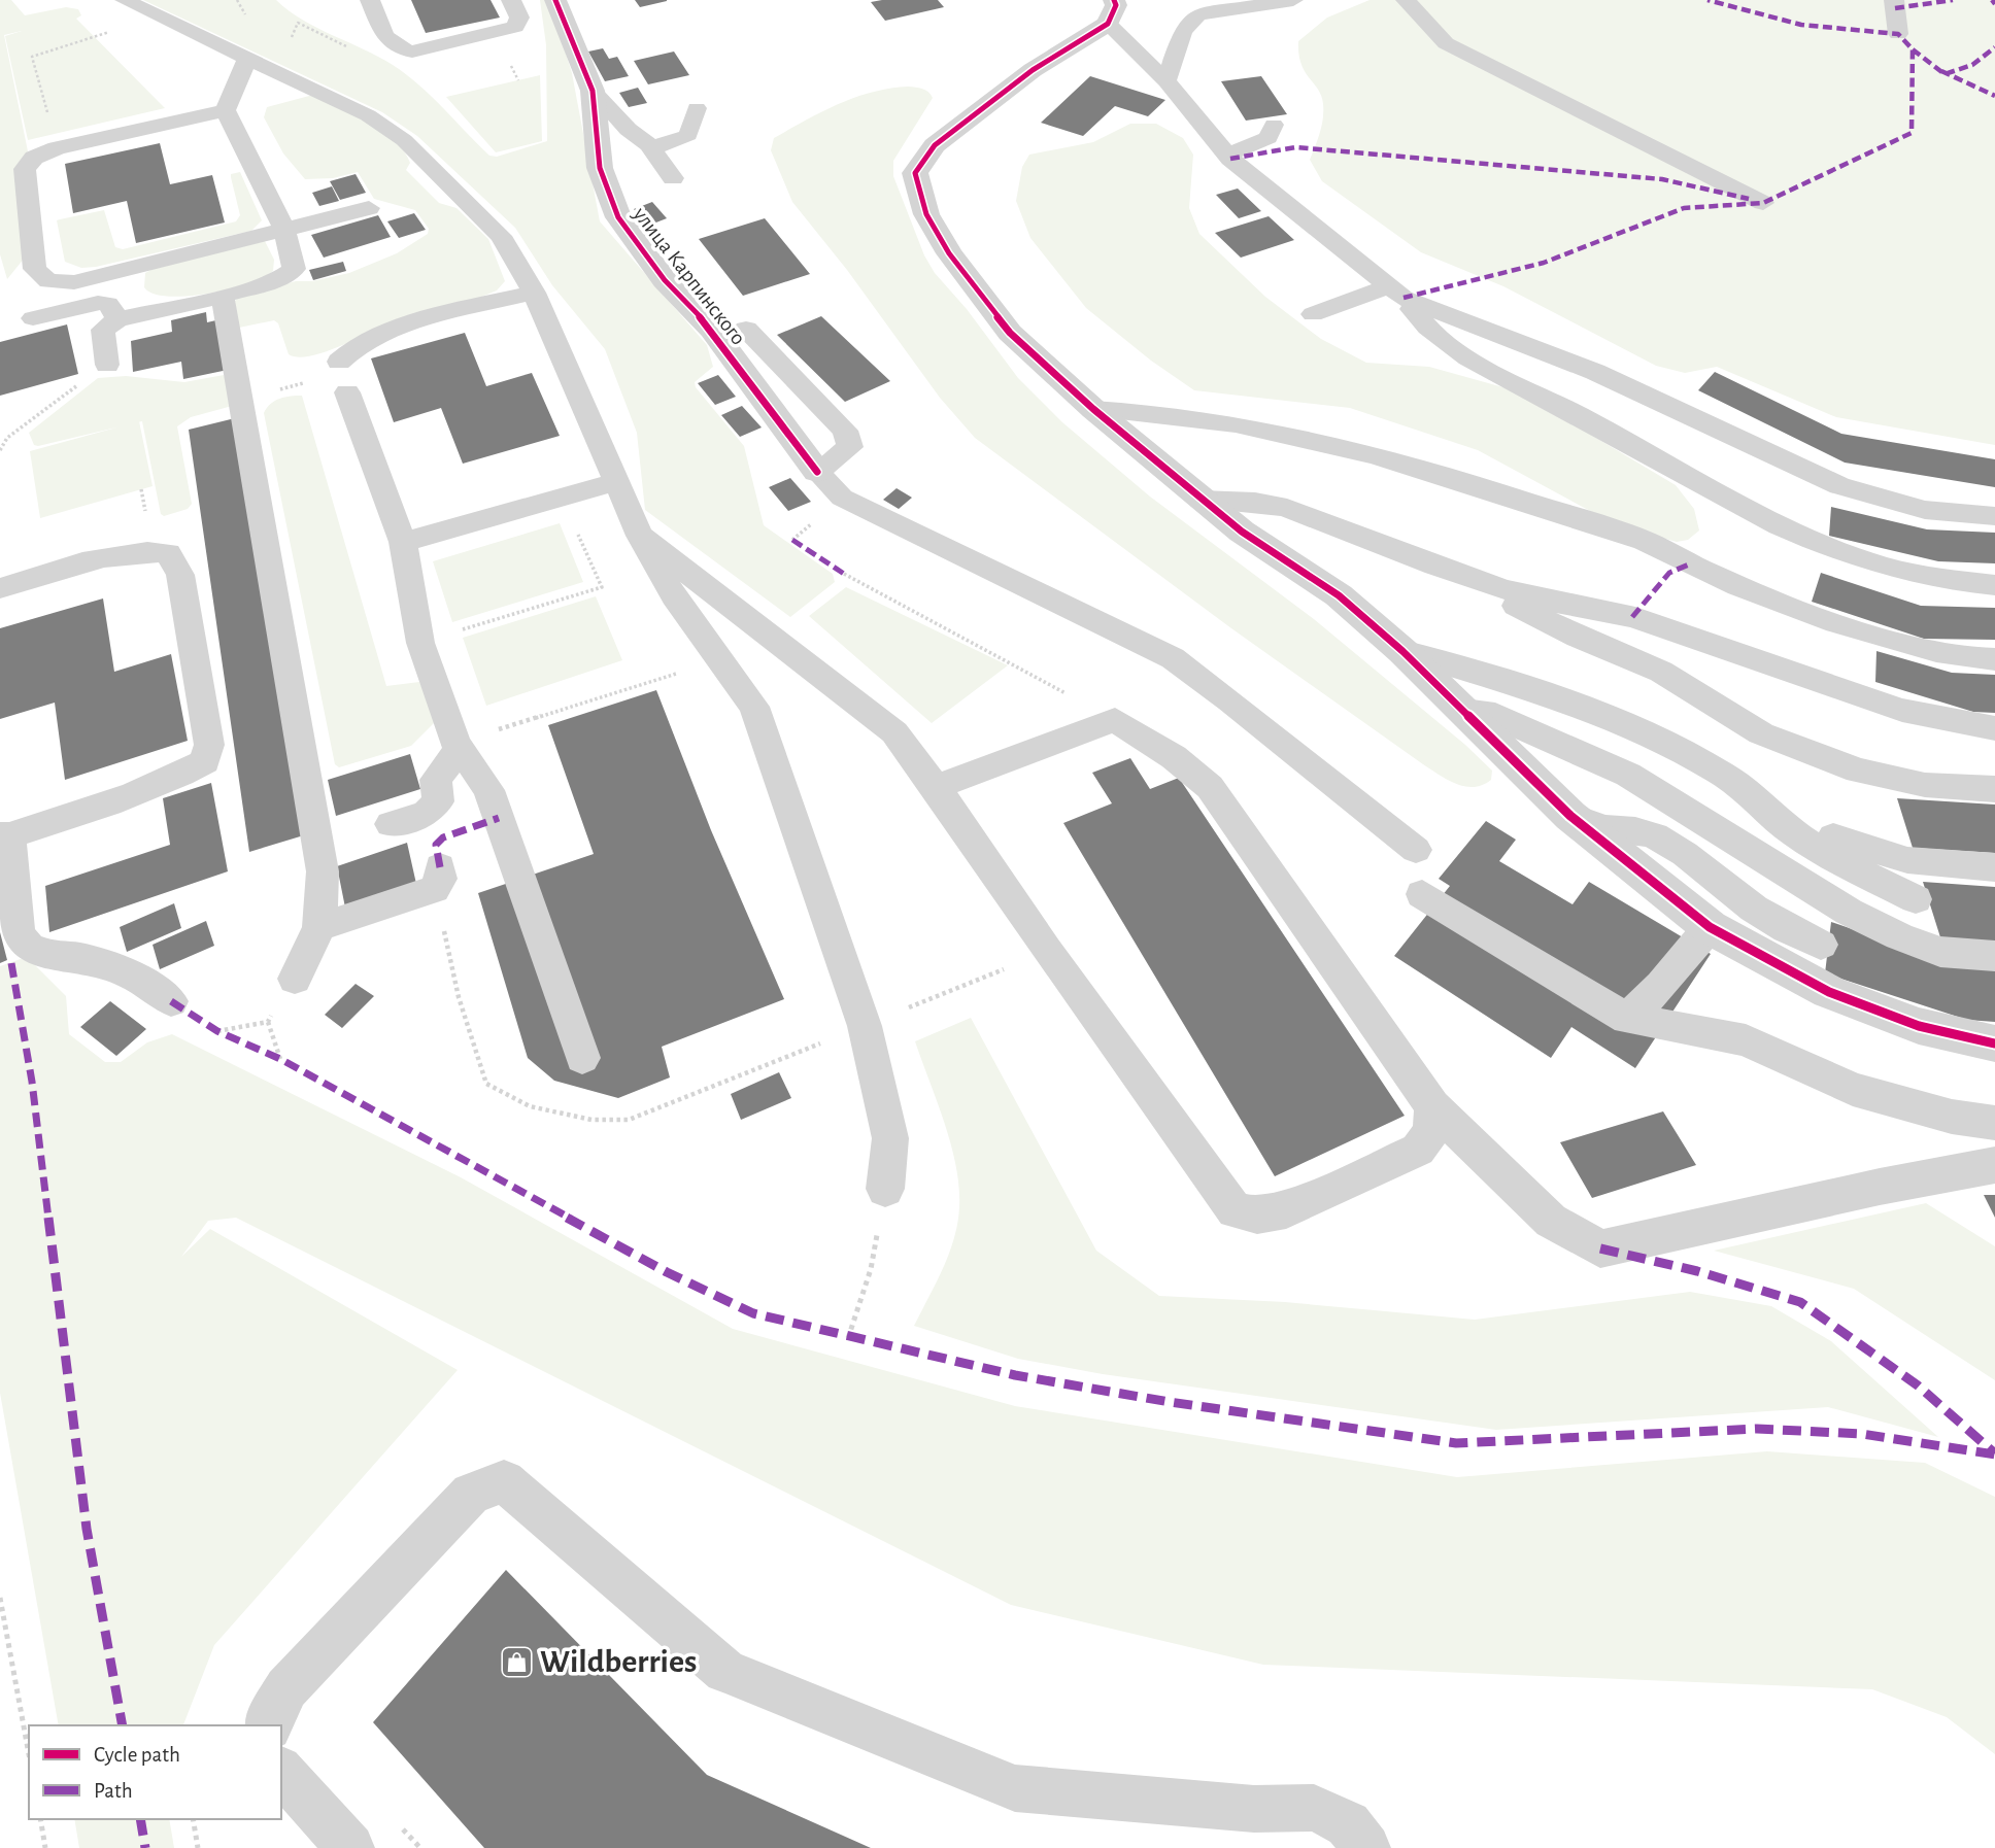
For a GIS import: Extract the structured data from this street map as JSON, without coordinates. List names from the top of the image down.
{
  "streets": {
    "street": ["улица Карпинского"]
  },
  "places": {
    "shop": ["Wildberries"]
  },
  "legend": ["Cycle path", "Path"]
}
